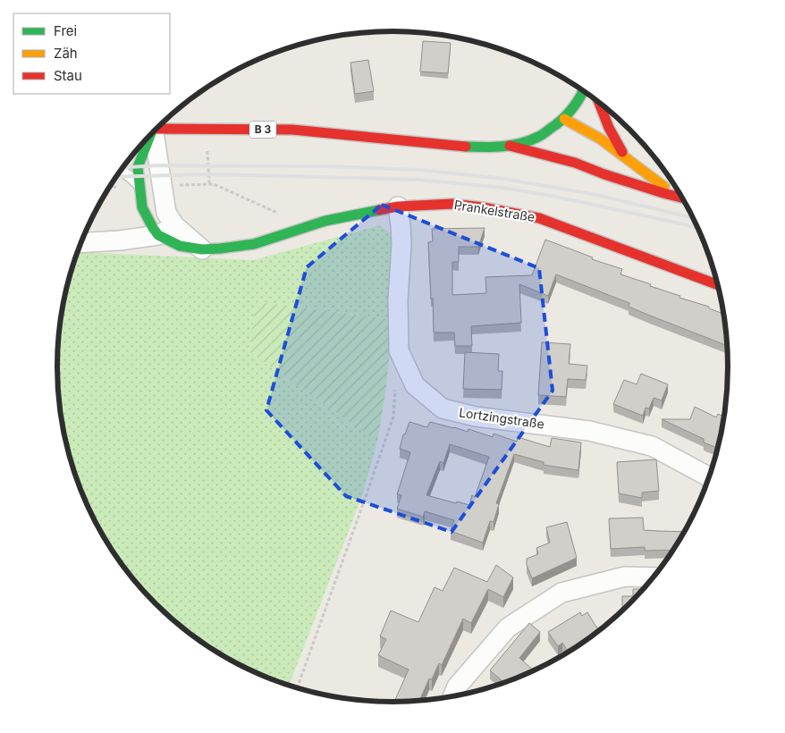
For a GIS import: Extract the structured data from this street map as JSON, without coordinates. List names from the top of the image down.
{
  "streets": {
    "main road": ["B 3", "Prankelstraße"],
    "street": ["Lortzingstraße"]
  },
  "crossings": [
    ["Prankelstraße", "Lortzingstraße"]
  ],
  "legend": ["Frei", "Zäh", "Stau"]
}
